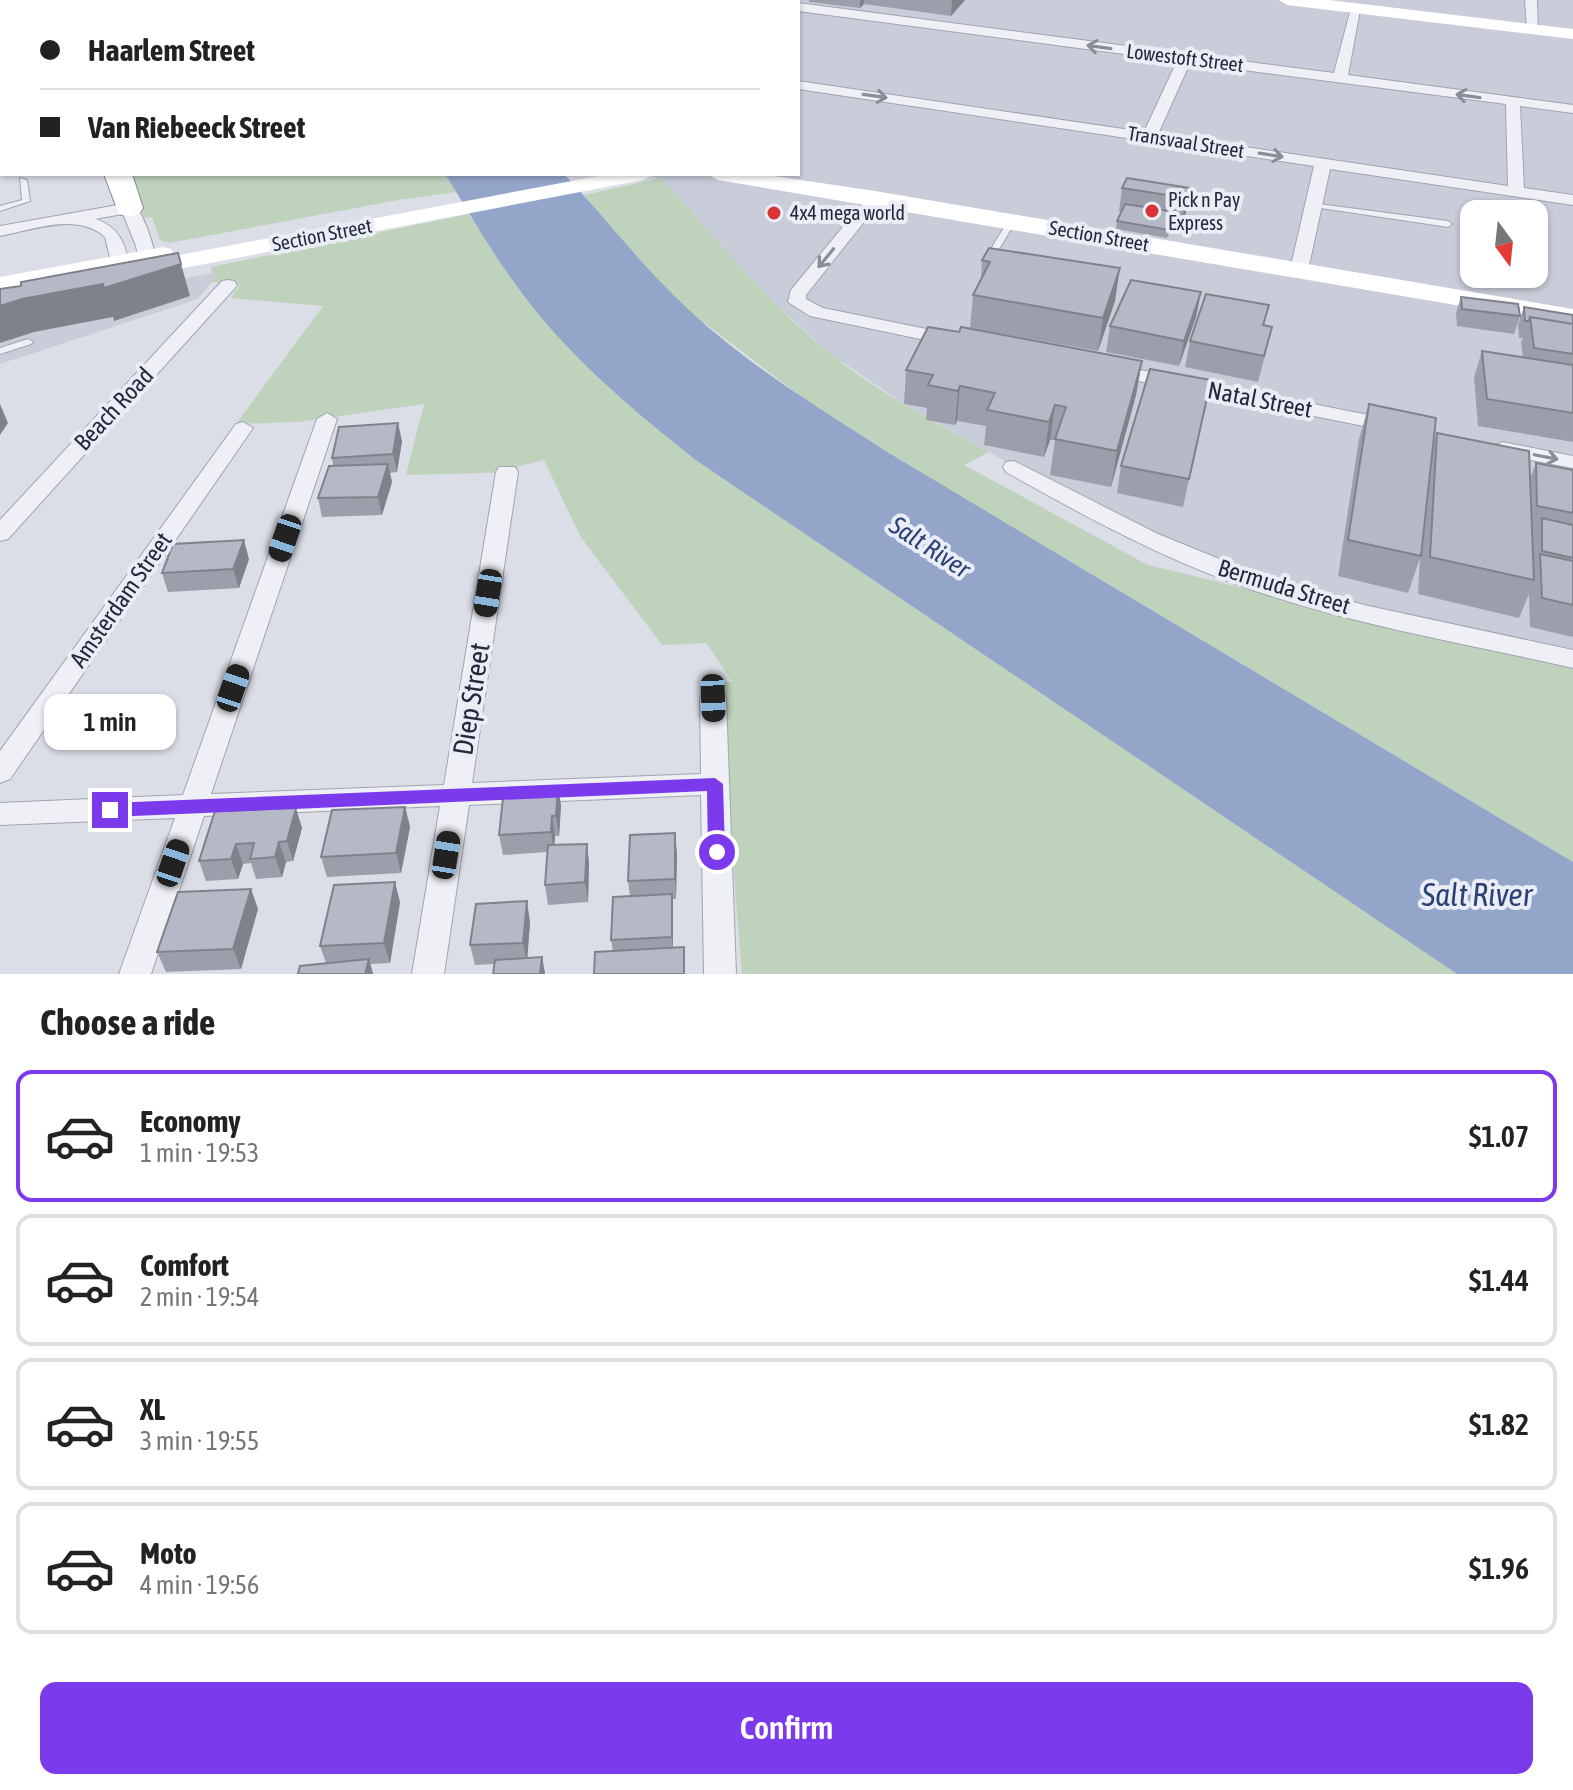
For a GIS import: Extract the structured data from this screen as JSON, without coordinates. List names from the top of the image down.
{
  "streets": {
    "street": [
      "Lowestoft Street",
      "Transvaal Street",
      "Section Street",
      "Natal Street",
      "Beach Road",
      "Bermuda Street",
      "Amsterdam Street",
      "Diep Street"
    ]
  },
  "one_way": ["Transvaal Street"],
  "water": ["Salt River"],
  "places": ["Pick n Pay Express", "4x4 mega world"],
  "north": "bottom",
  "page": {
    "banner": ["Haarlem Street", "Van Riebeeck Street"],
    "bubble": "1 min",
    "heading": "Choose a ride",
    "list": [
      {
        "name": "Economy",
        "note": "1 min · 19:53",
        "value": "$1.07"
      },
      {
        "name": "Comfort",
        "note": "2 min · 19:54",
        "value": "$1.44"
      },
      {
        "name": "XL",
        "note": "3 min · 19:55",
        "value": "$1.82"
      },
      {
        "name": "Moto",
        "note": "4 min · 19:56",
        "value": "$1.96"
      }
    ],
    "buttons": "Confirm"
  }
}
